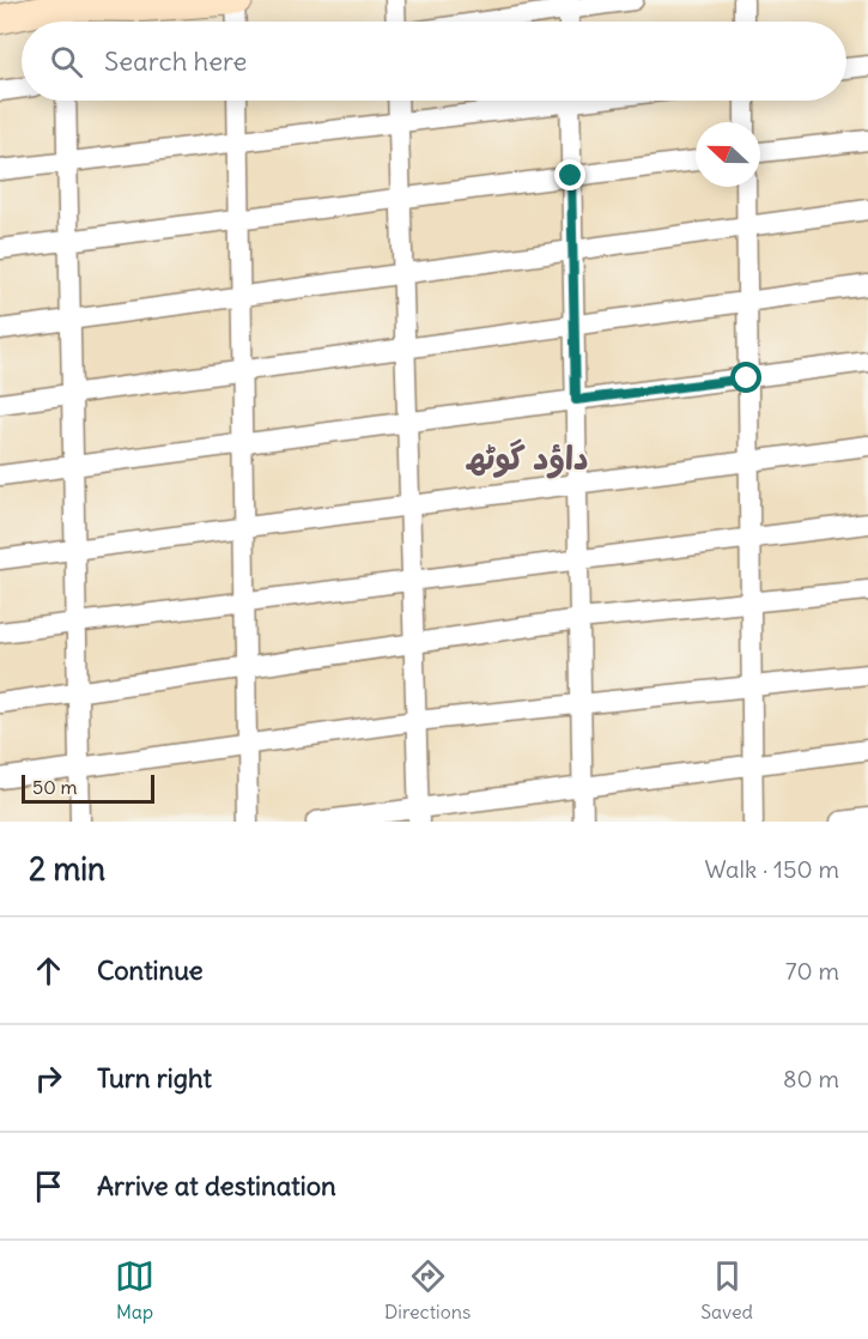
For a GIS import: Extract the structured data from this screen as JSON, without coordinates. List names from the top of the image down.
{
  "districts": ["داؤد گوٹھ"],
  "scale_bar": "50 m",
  "north": "left",
  "page": {
    "search": "Search here",
    "scale": "50 m",
    "heading": ["2 min", "Walk · 150 m"],
    "list": [
      ["Continue", "70 m"],
      ["Turn right", "80 m"],
      "Arrive at destination"
    ],
    "nav": ["Map", "Directions", "Saved"]
  }
}
